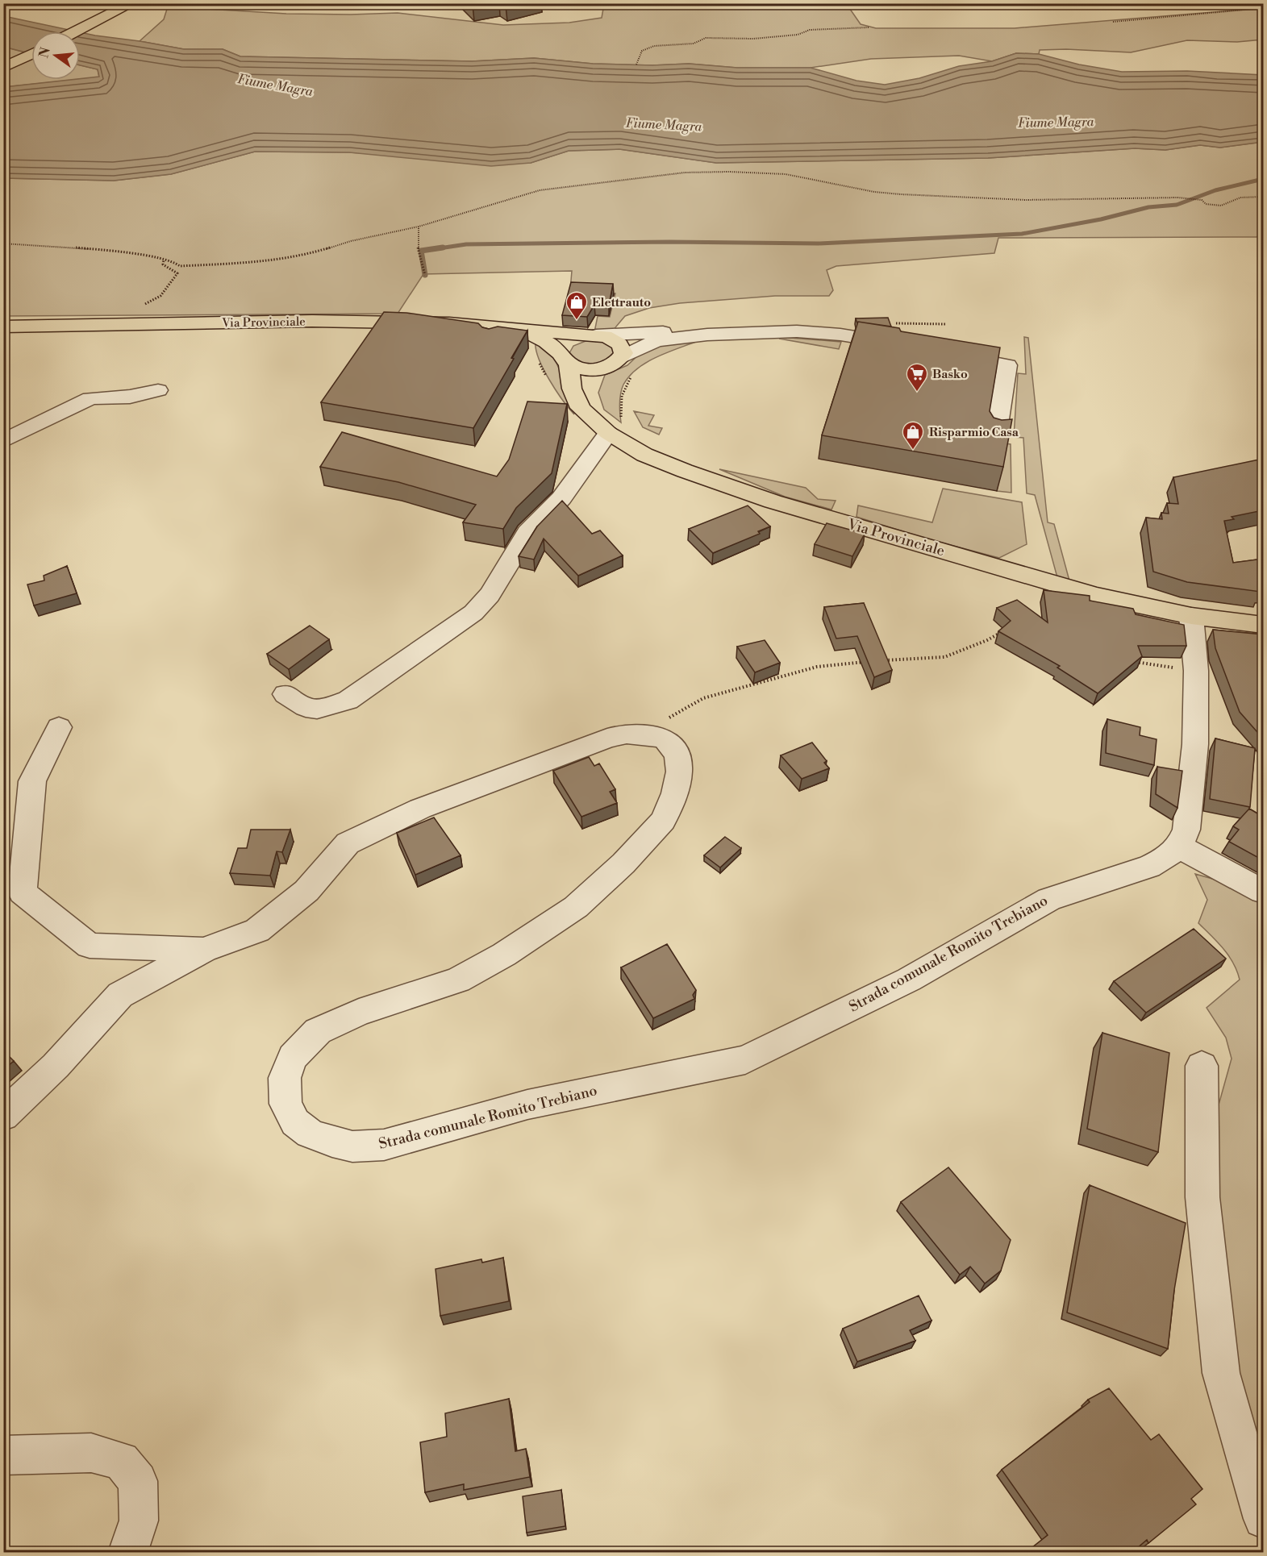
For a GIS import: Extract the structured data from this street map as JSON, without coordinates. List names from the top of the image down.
{
  "streets": {
    "main road": ["Via Provinciale"],
    "street": ["Strada comunale Romito Trebiano"]
  },
  "water": ["Fiume Magra"],
  "places": {
    "shop": ["Elettrauto", "Risparmio Casa"],
    "supermarket": ["Basko"]
  },
  "north": "left"
}
